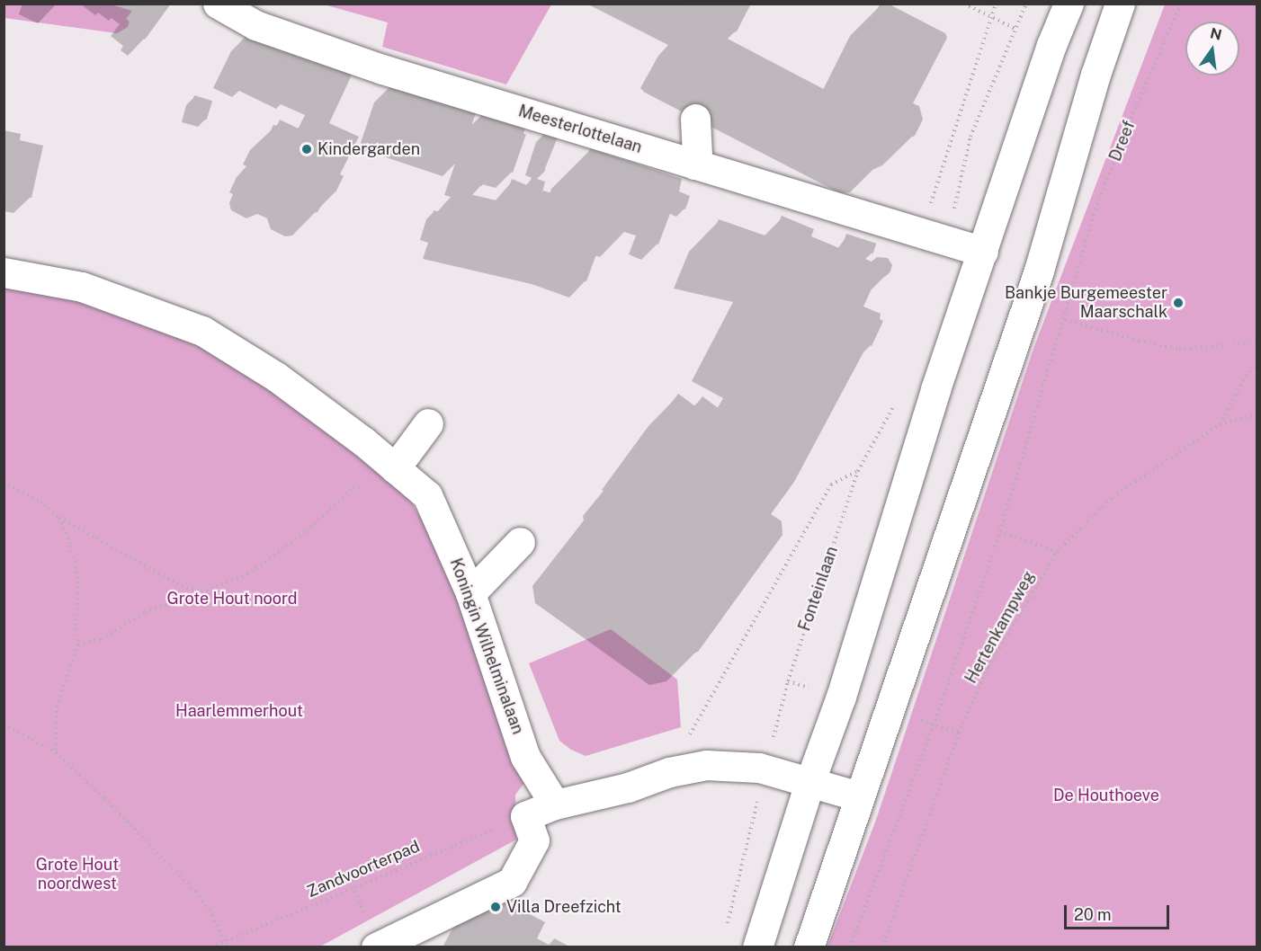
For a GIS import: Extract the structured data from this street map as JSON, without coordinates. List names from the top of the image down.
{
  "streets": {
    "main road": ["Meesterlottelaan", "Koningin Wilhelminalaan"],
    "path": [
      "Dreef",
      "Fonteinlaan",
      "Hertenkampweg",
      "Zandvoorterpad"
    ]
  },
  "parks": [
    "Grote Hout noord",
    "Haarlemmerhout",
    "De Houthoeve",
    "Grote Hout noordwest"
  ],
  "places": ["Kindergarden", "Bankje Burgemeester Maarschalk", "Villa Dreefzicht"],
  "scale_bar": "20 m",
  "north": "top"
}
